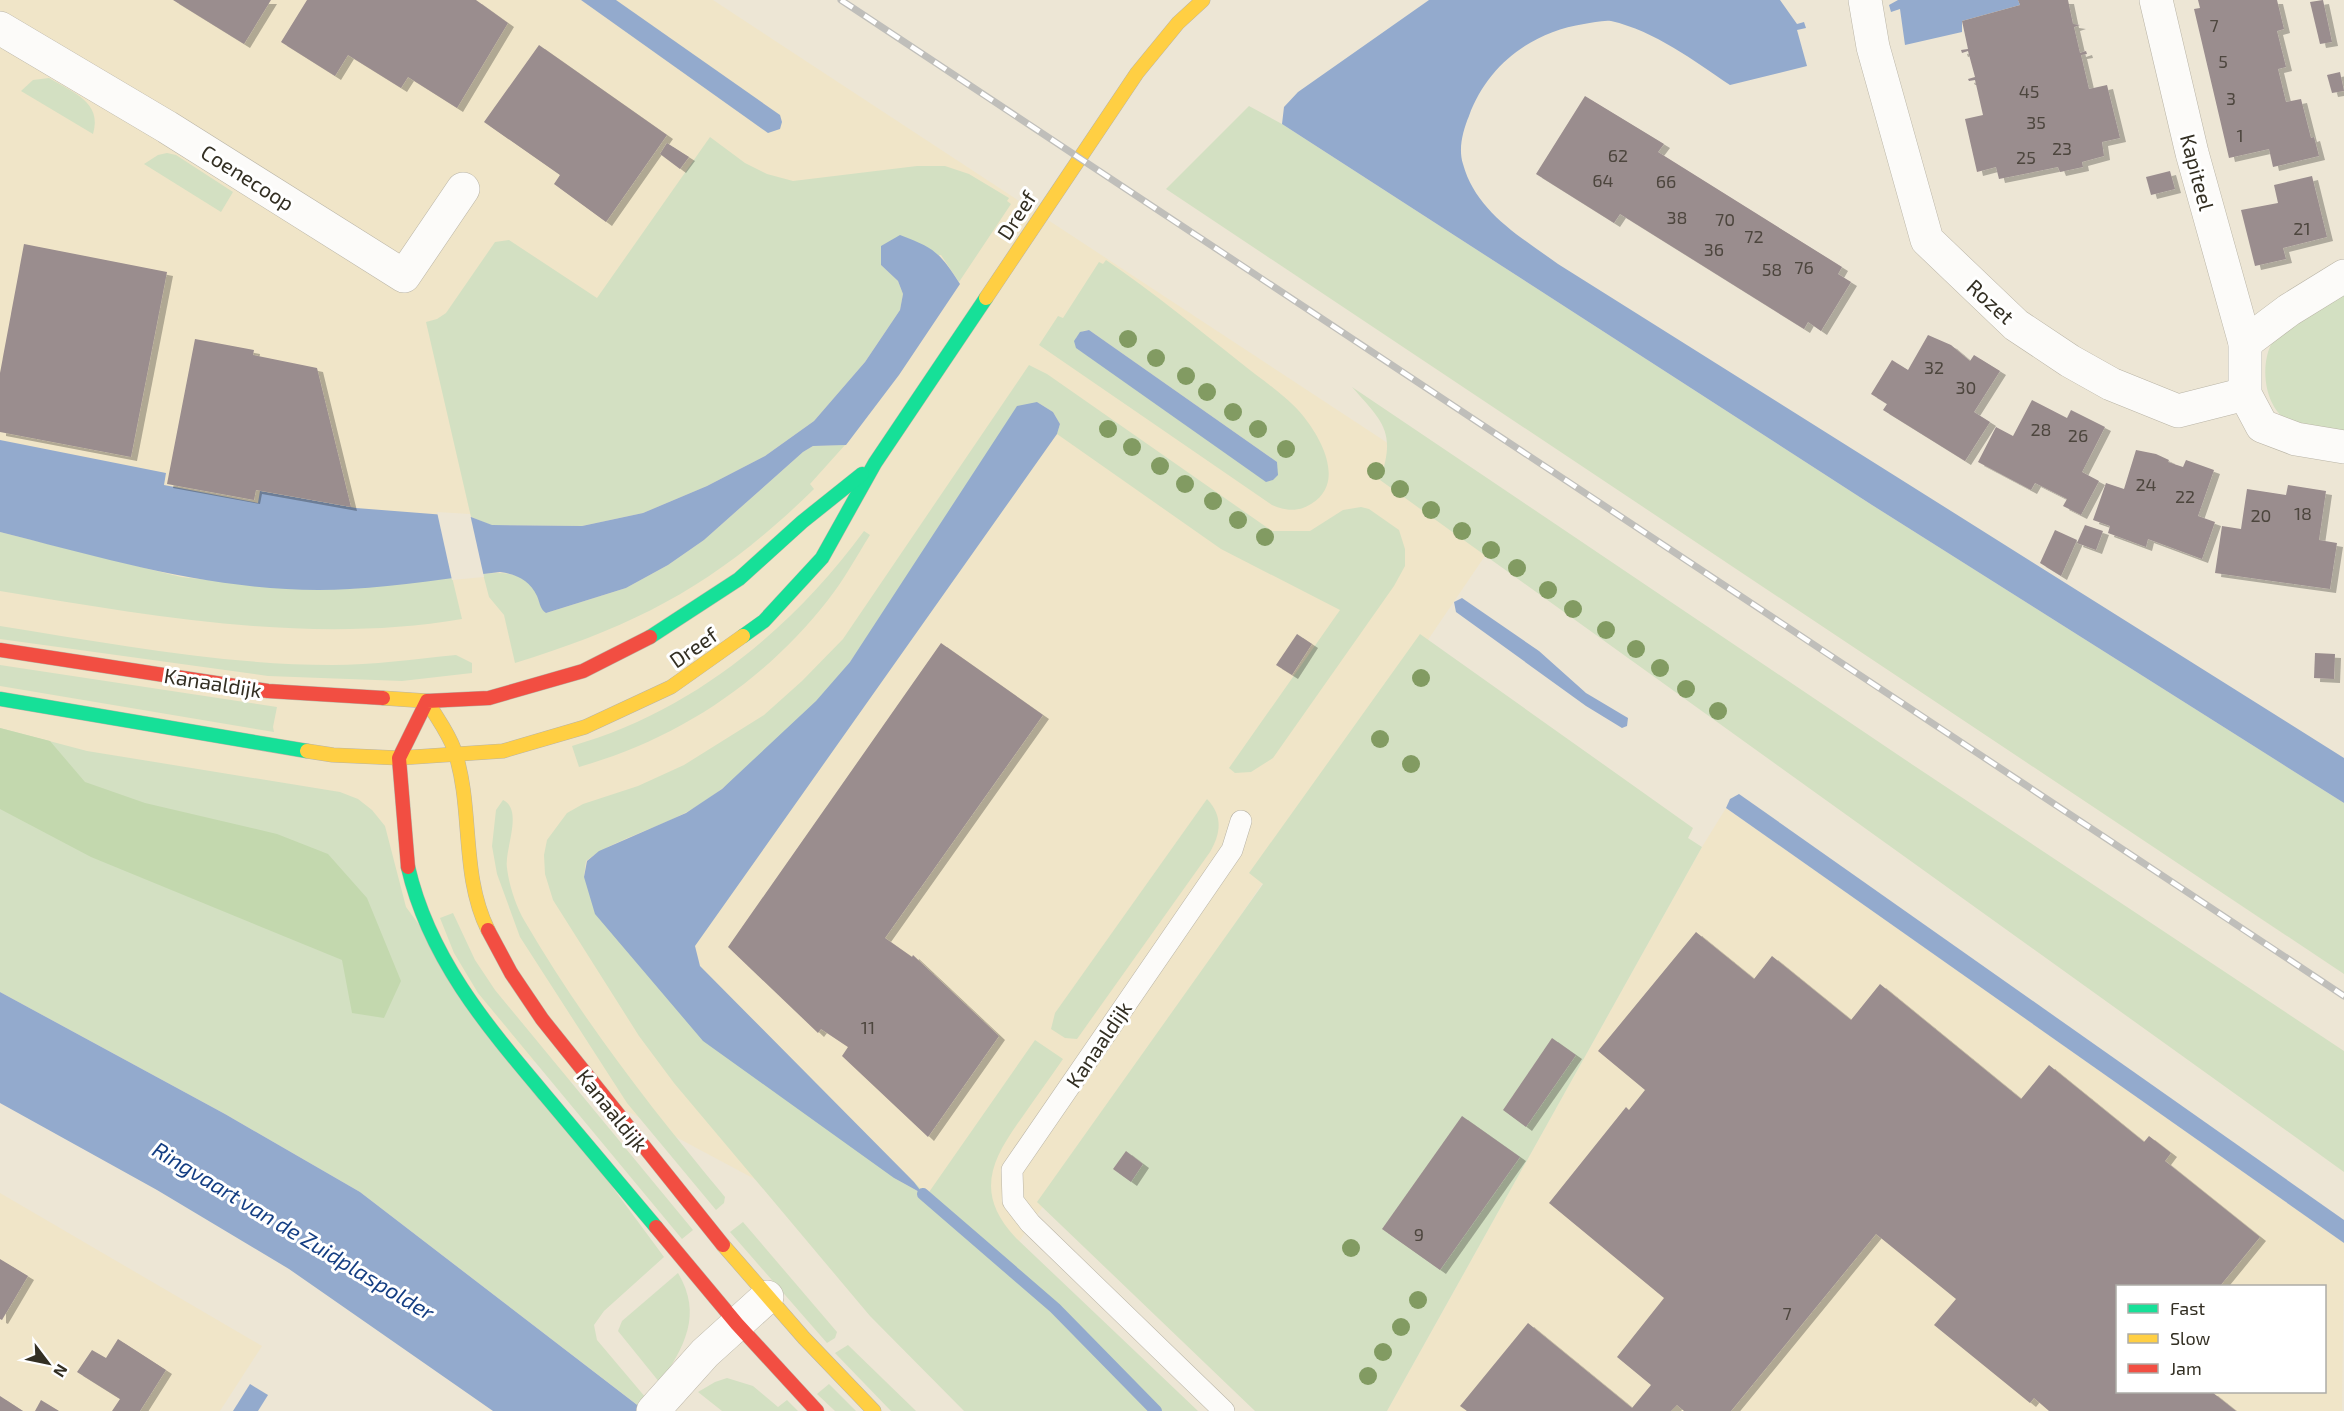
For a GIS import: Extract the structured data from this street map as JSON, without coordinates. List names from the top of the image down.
{
  "streets": {
    "main road": ["Dreef", "Kanaaldijk"],
    "street": ["Kapiteel", "Coenecoop", "Rozet"]
  },
  "crossings": [
    ["Dreef", "Kanaaldijk"]
  ],
  "water": ["Ringvaart van de Zuidplaspolder"],
  "house_numbers": [
    "7",
    "5",
    "45",
    "3",
    "35",
    "1",
    "23",
    "62",
    "25",
    "64",
    "66",
    "38",
    "70",
    "21",
    "72",
    "36",
    "76",
    "58",
    "32",
    "30",
    "28",
    "26",
    "24",
    "22",
    "18",
    "20",
    "11",
    "9",
    "7"
  ],
  "legend": ["Fast", "Slow", "Jam"],
  "north": "bottom right"
}
